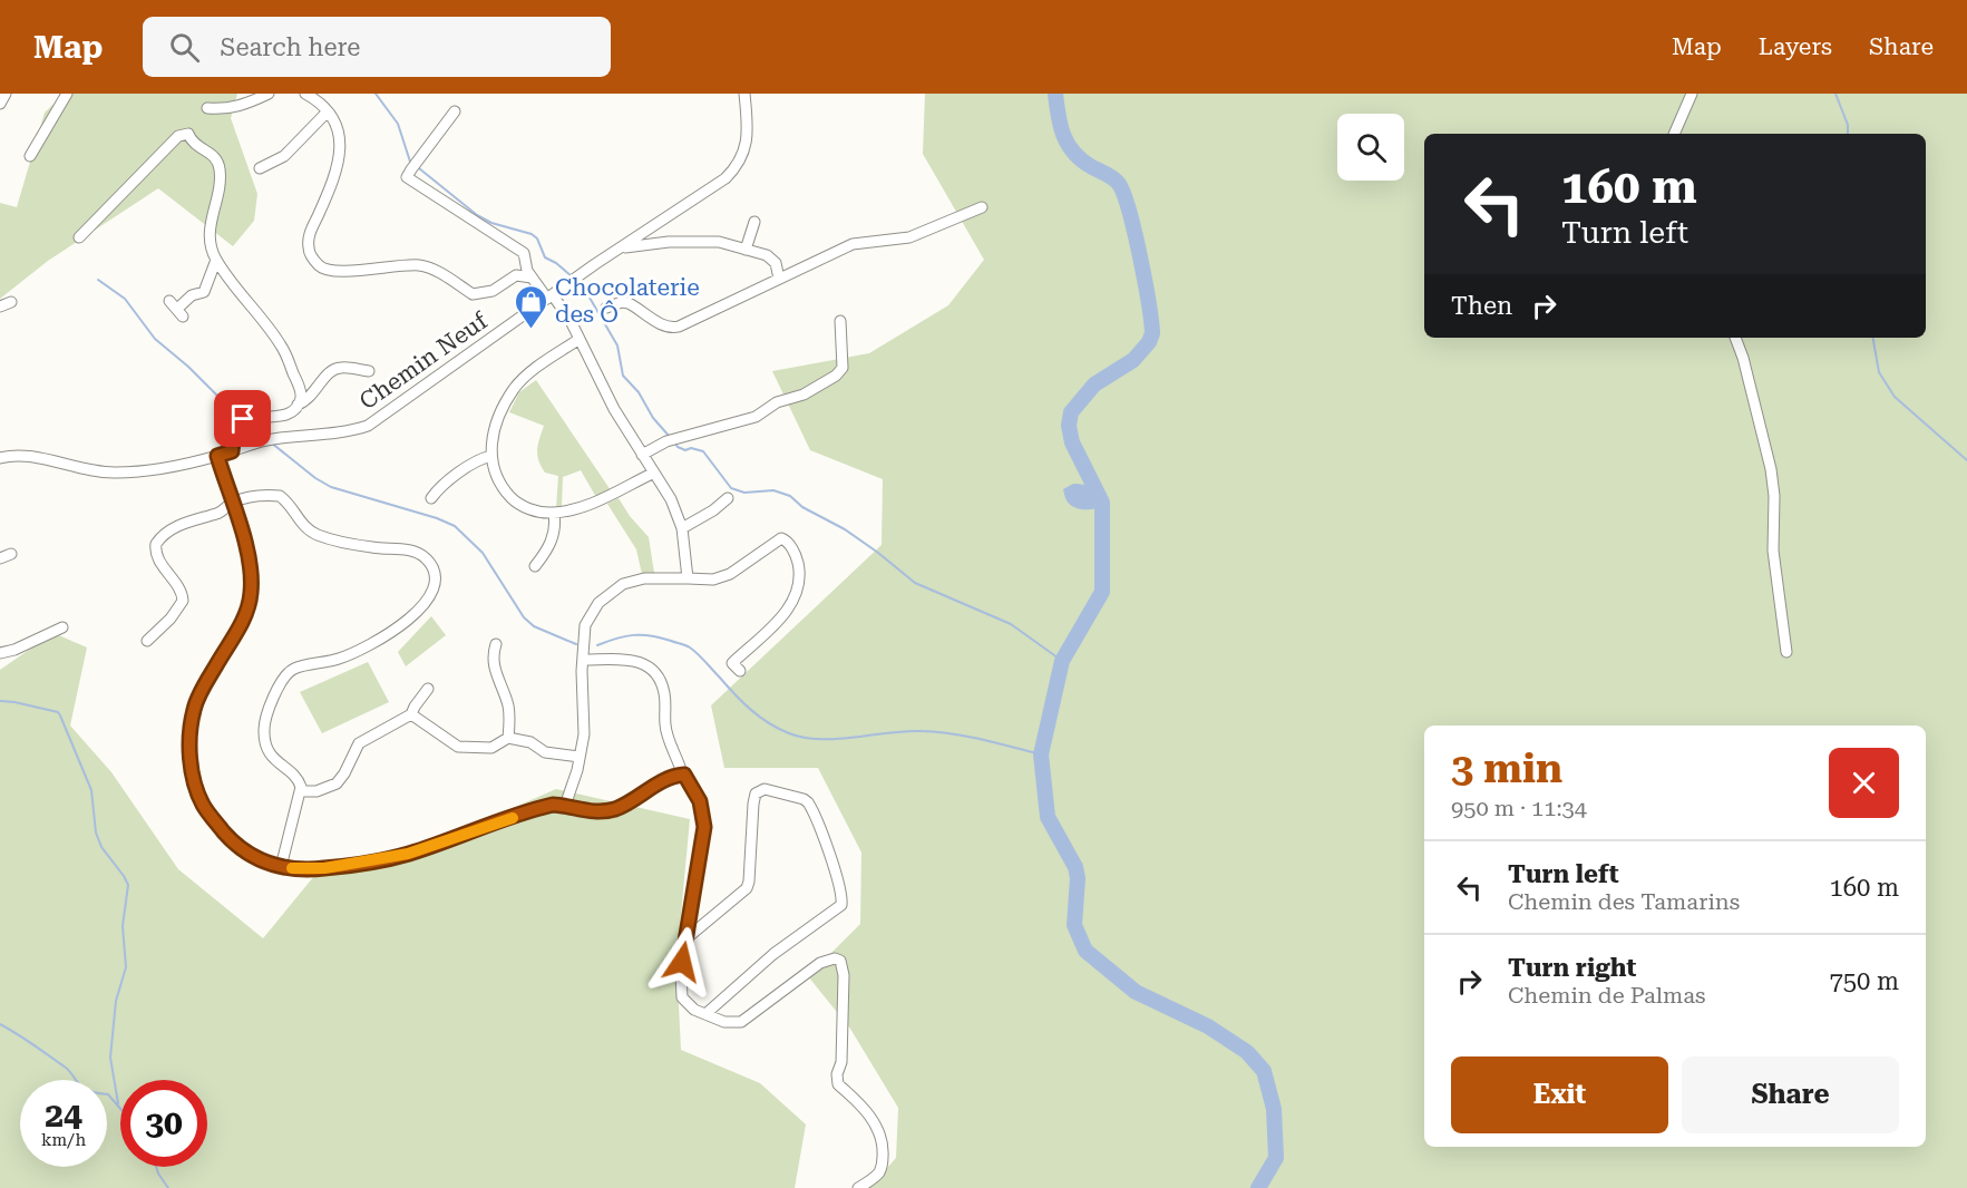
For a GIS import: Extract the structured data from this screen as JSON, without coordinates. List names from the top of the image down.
{
  "streets": {
    "street": ["Chemin Neuf"]
  },
  "places": {
    "shop": ["Chocolaterie des Ô"]
  },
  "page": {
    "header": "Map",
    "search": "Search here",
    "nav": ["Map", "Layers", "Share"],
    "turn": ["160 m", "Turn left"],
    "then": "Then",
    "heading": ["3 min", "950 m · 11:34"],
    "list": [
      {
        "name": "Turn left",
        "note": "Chemin des Tamarins",
        "value": "160 m"
      },
      {
        "name": "Turn right",
        "note": "Chemin de Palmas",
        "value": "750 m"
      }
    ],
    "buttons": ["Exit", "Share"],
    "speed": "24 km/h",
    "limit": "30"
  }
}
